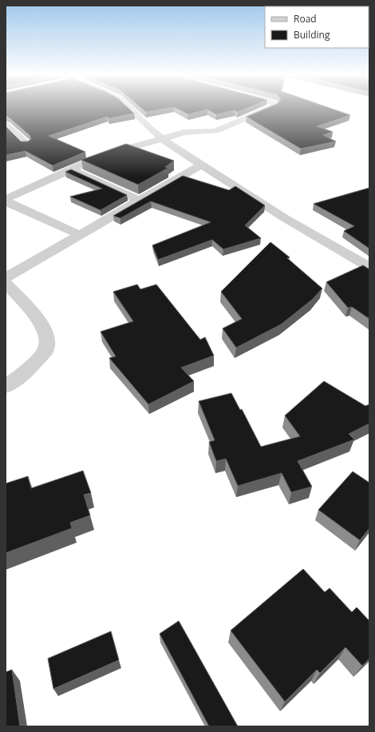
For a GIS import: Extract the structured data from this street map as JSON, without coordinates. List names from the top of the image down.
{
  "legend": ["Road", "Building"]
}
